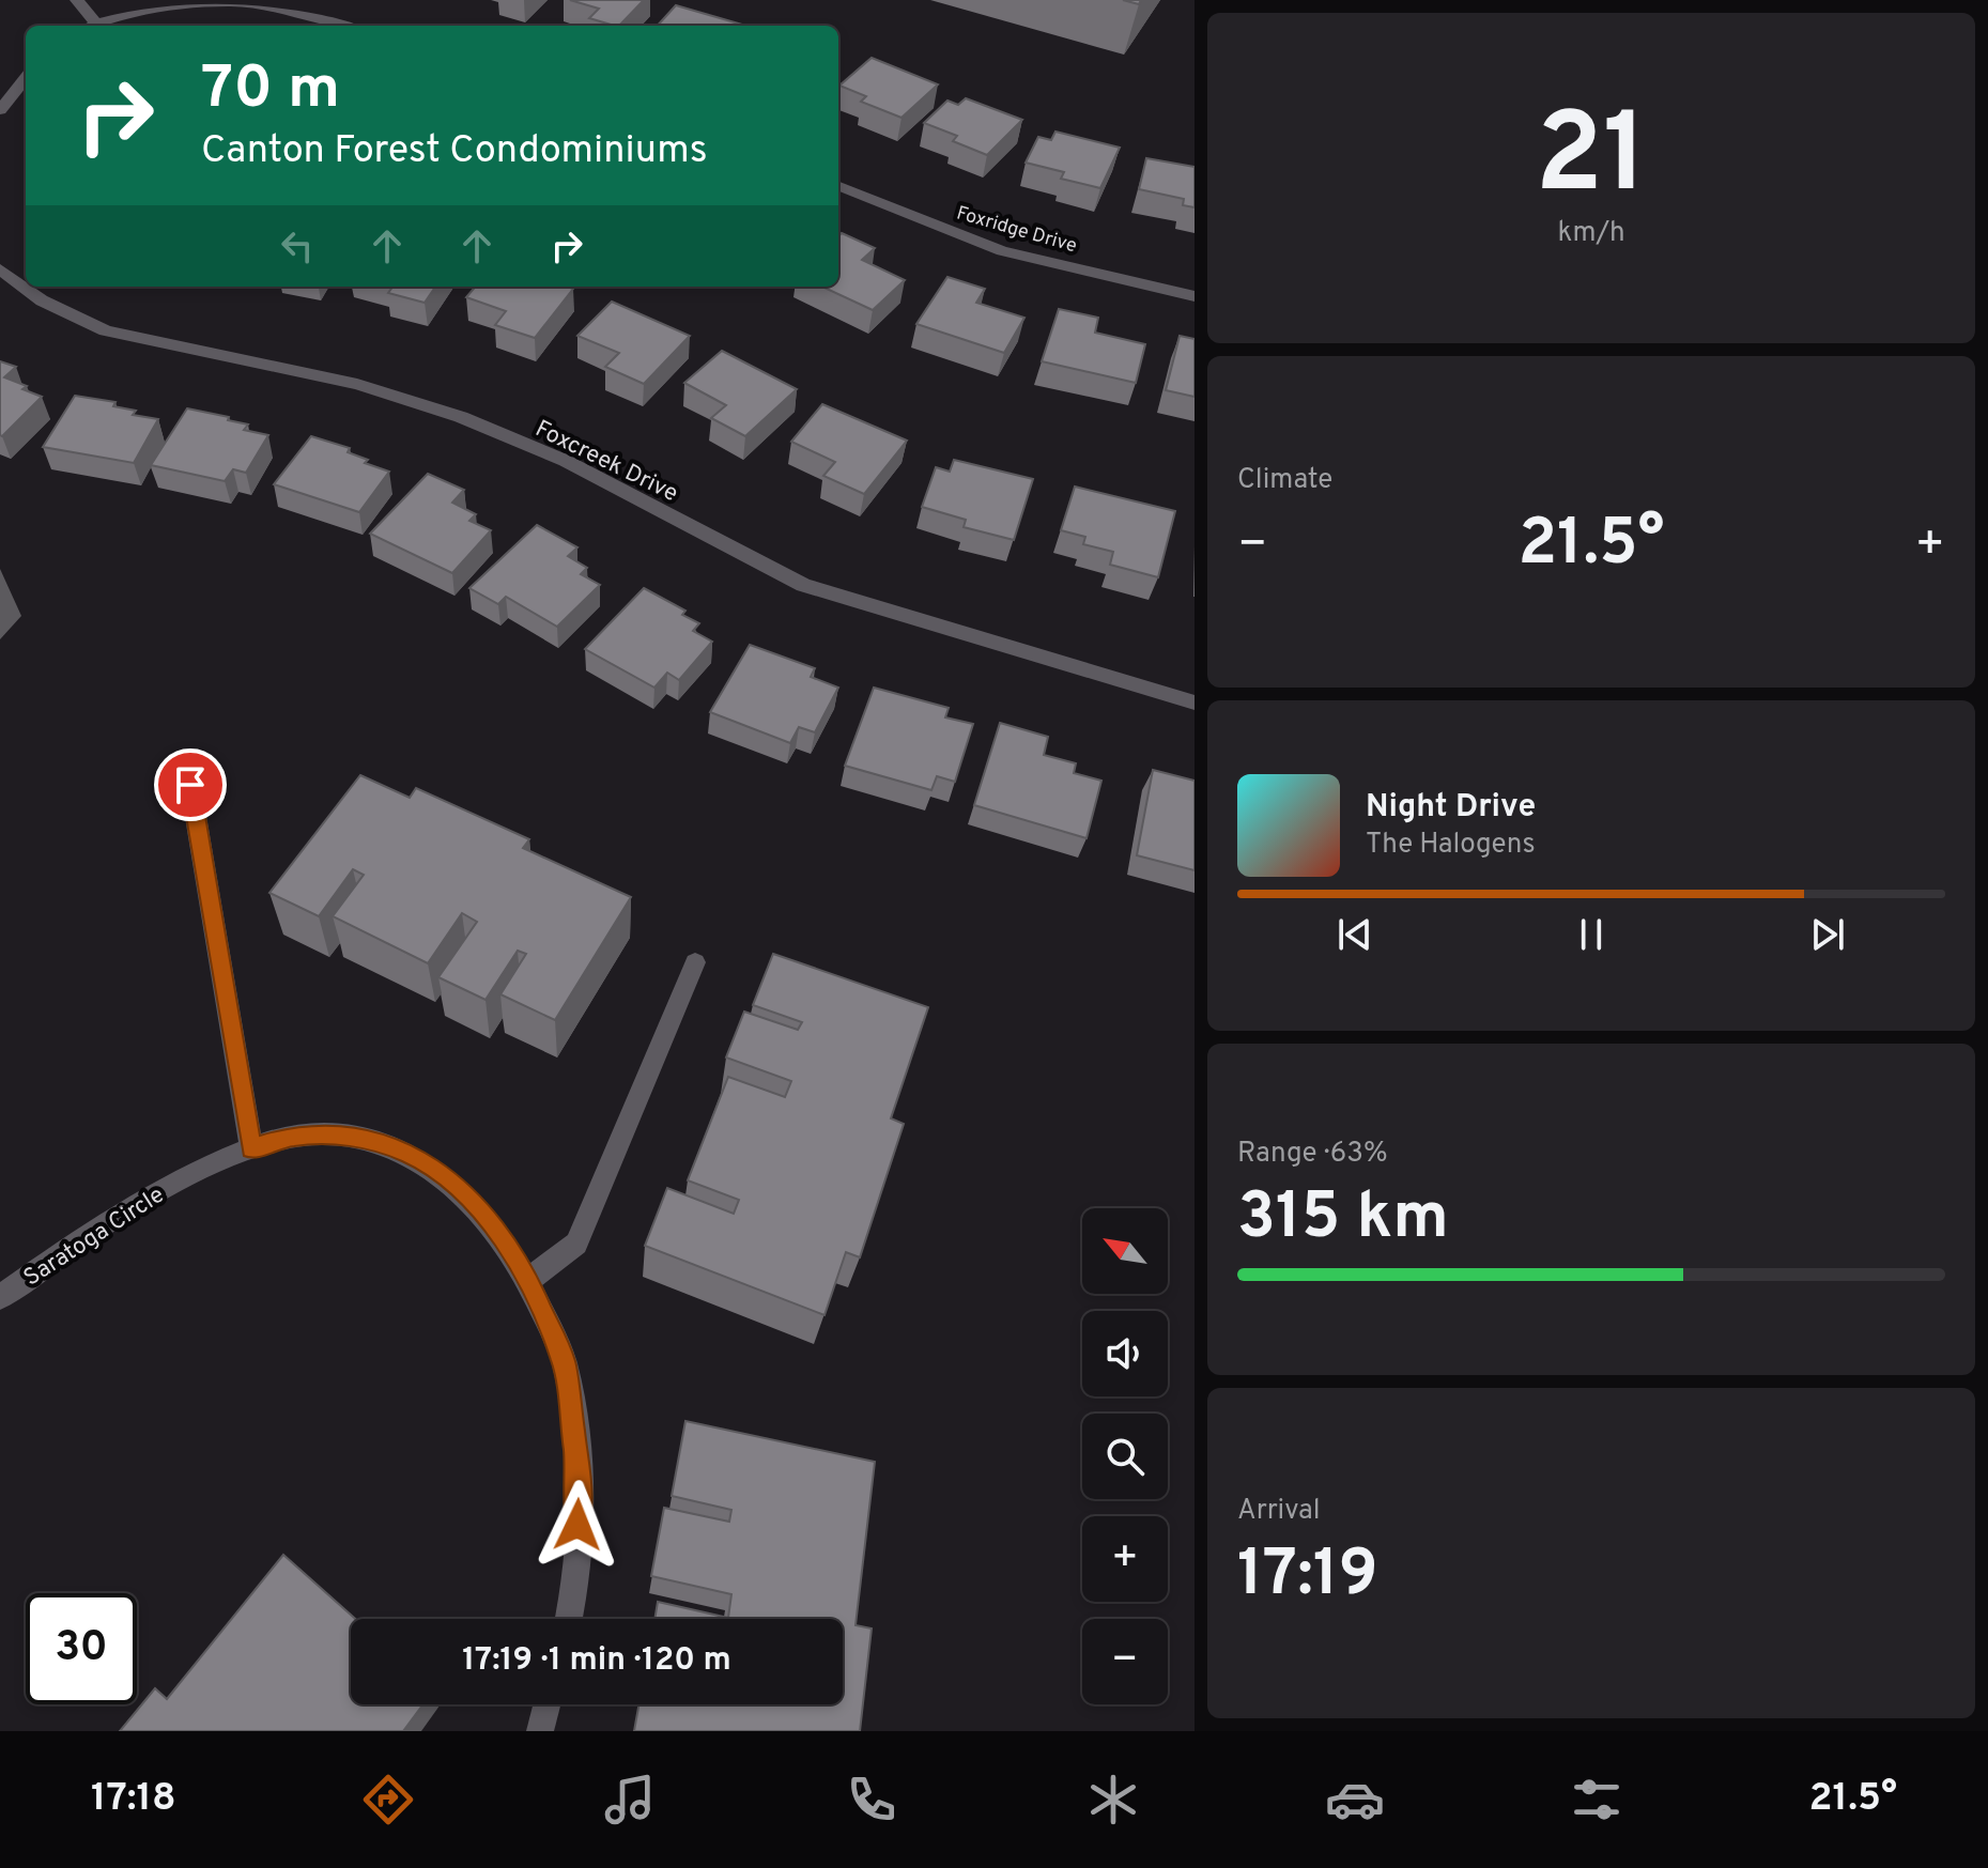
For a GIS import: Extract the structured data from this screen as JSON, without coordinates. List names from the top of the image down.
{
  "streets": {
    "street": ["Foxridge Drive", "Foxcreek Drive", "Saratoga Circle"]
  },
  "north": "top left",
  "page": {
    "tile": [
      ["21", "km/h"],
      "Climate",
      ["Range · 63%", "315 km"],
      ["Arrival", "17:19"]
    ],
    "turn": ["70 m", "Canton Forest Condominiums"],
    "heat": ["−", "21.5°", "+"],
    "song": ["Night Drive", "The Halogens"],
    "map_buttons": ["+", "−"],
    "limit": "30",
    "trip": "17:19 · 1 min · 120 m",
    "tabs": ["17:18", "21.5°"]
  }
}
